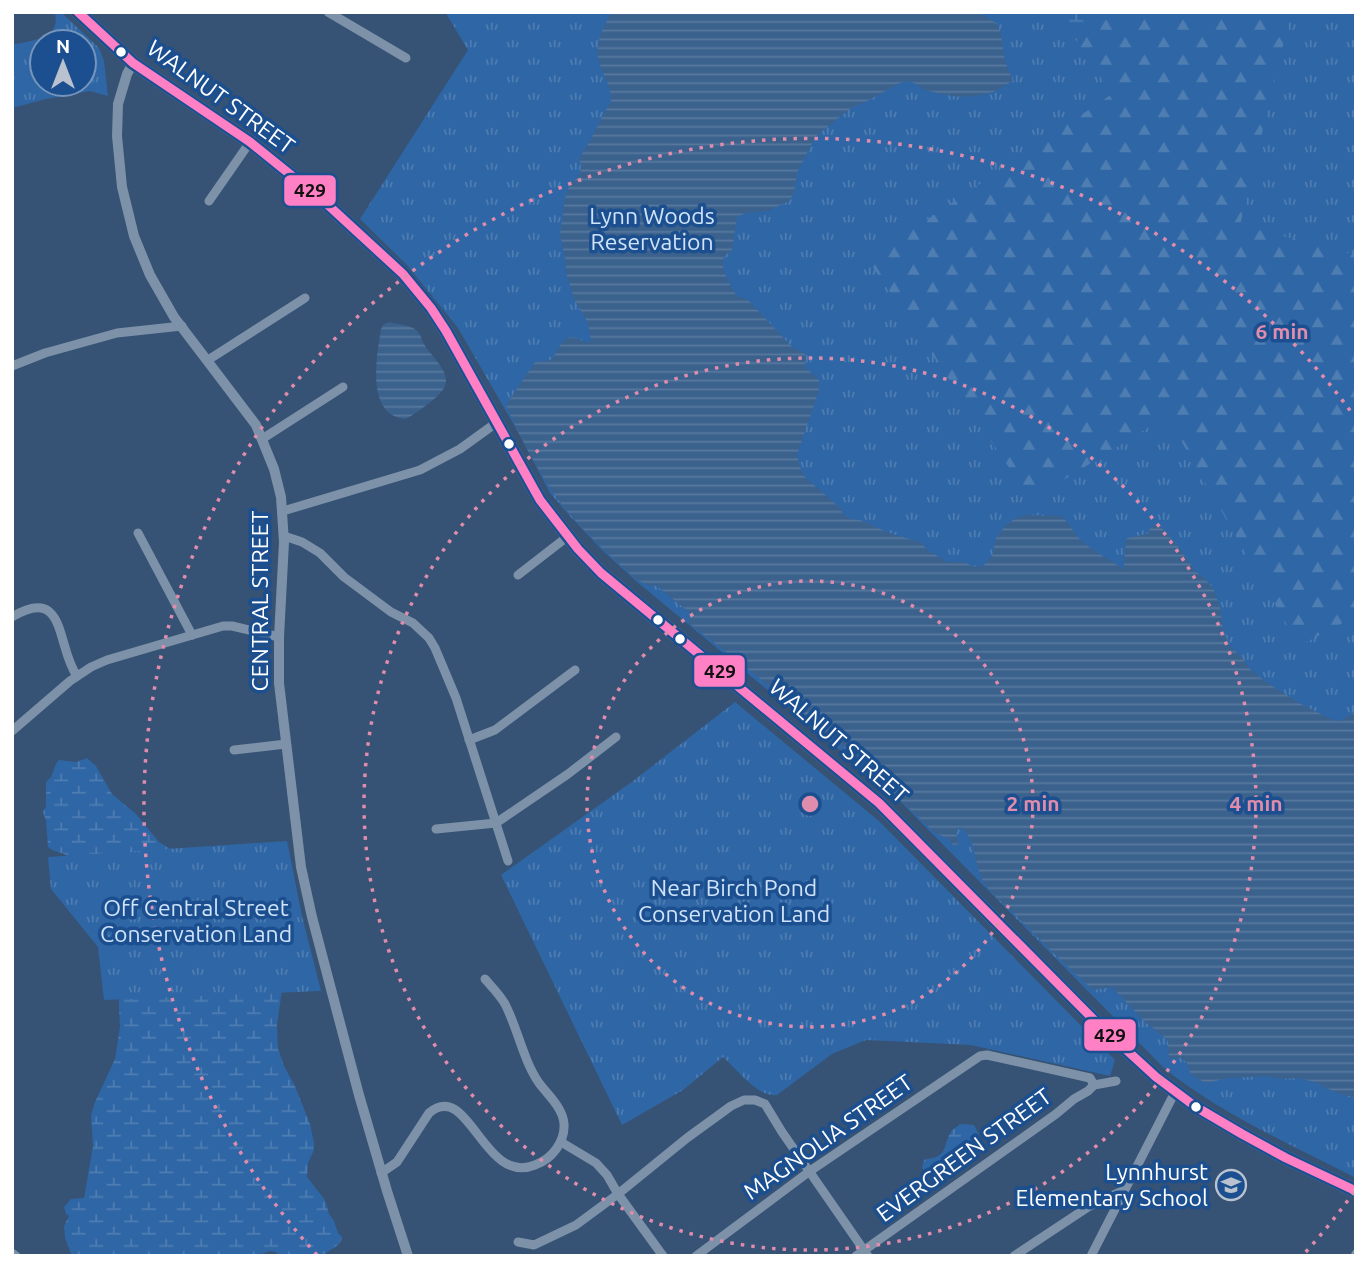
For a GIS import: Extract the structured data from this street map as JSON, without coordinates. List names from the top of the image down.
{
  "streets": {
    "main road": ["WALNUT STREET"],
    "street": ["CENTRAL STREET", "MAGNOLIA STREET", "EVERGREEN STREET"]
  },
  "crossings": [
    ["WALNUT STREET", "CENTRAL STREET"],
    ["MAGNOLIA STREET", "EVERGREEN STREET"]
  ],
  "parks": ["Lynn Woods Reservation", "Near Birch Pond Conservation Land", "Off Central Street Conservation Land"],
  "places": {
    "school or university": ["Lynnhurst Elementary School"]
  },
  "lines": ["transit line 429"],
  "north": "top",
  "rings": ["6 min", "2 min", "4 min"]
}
